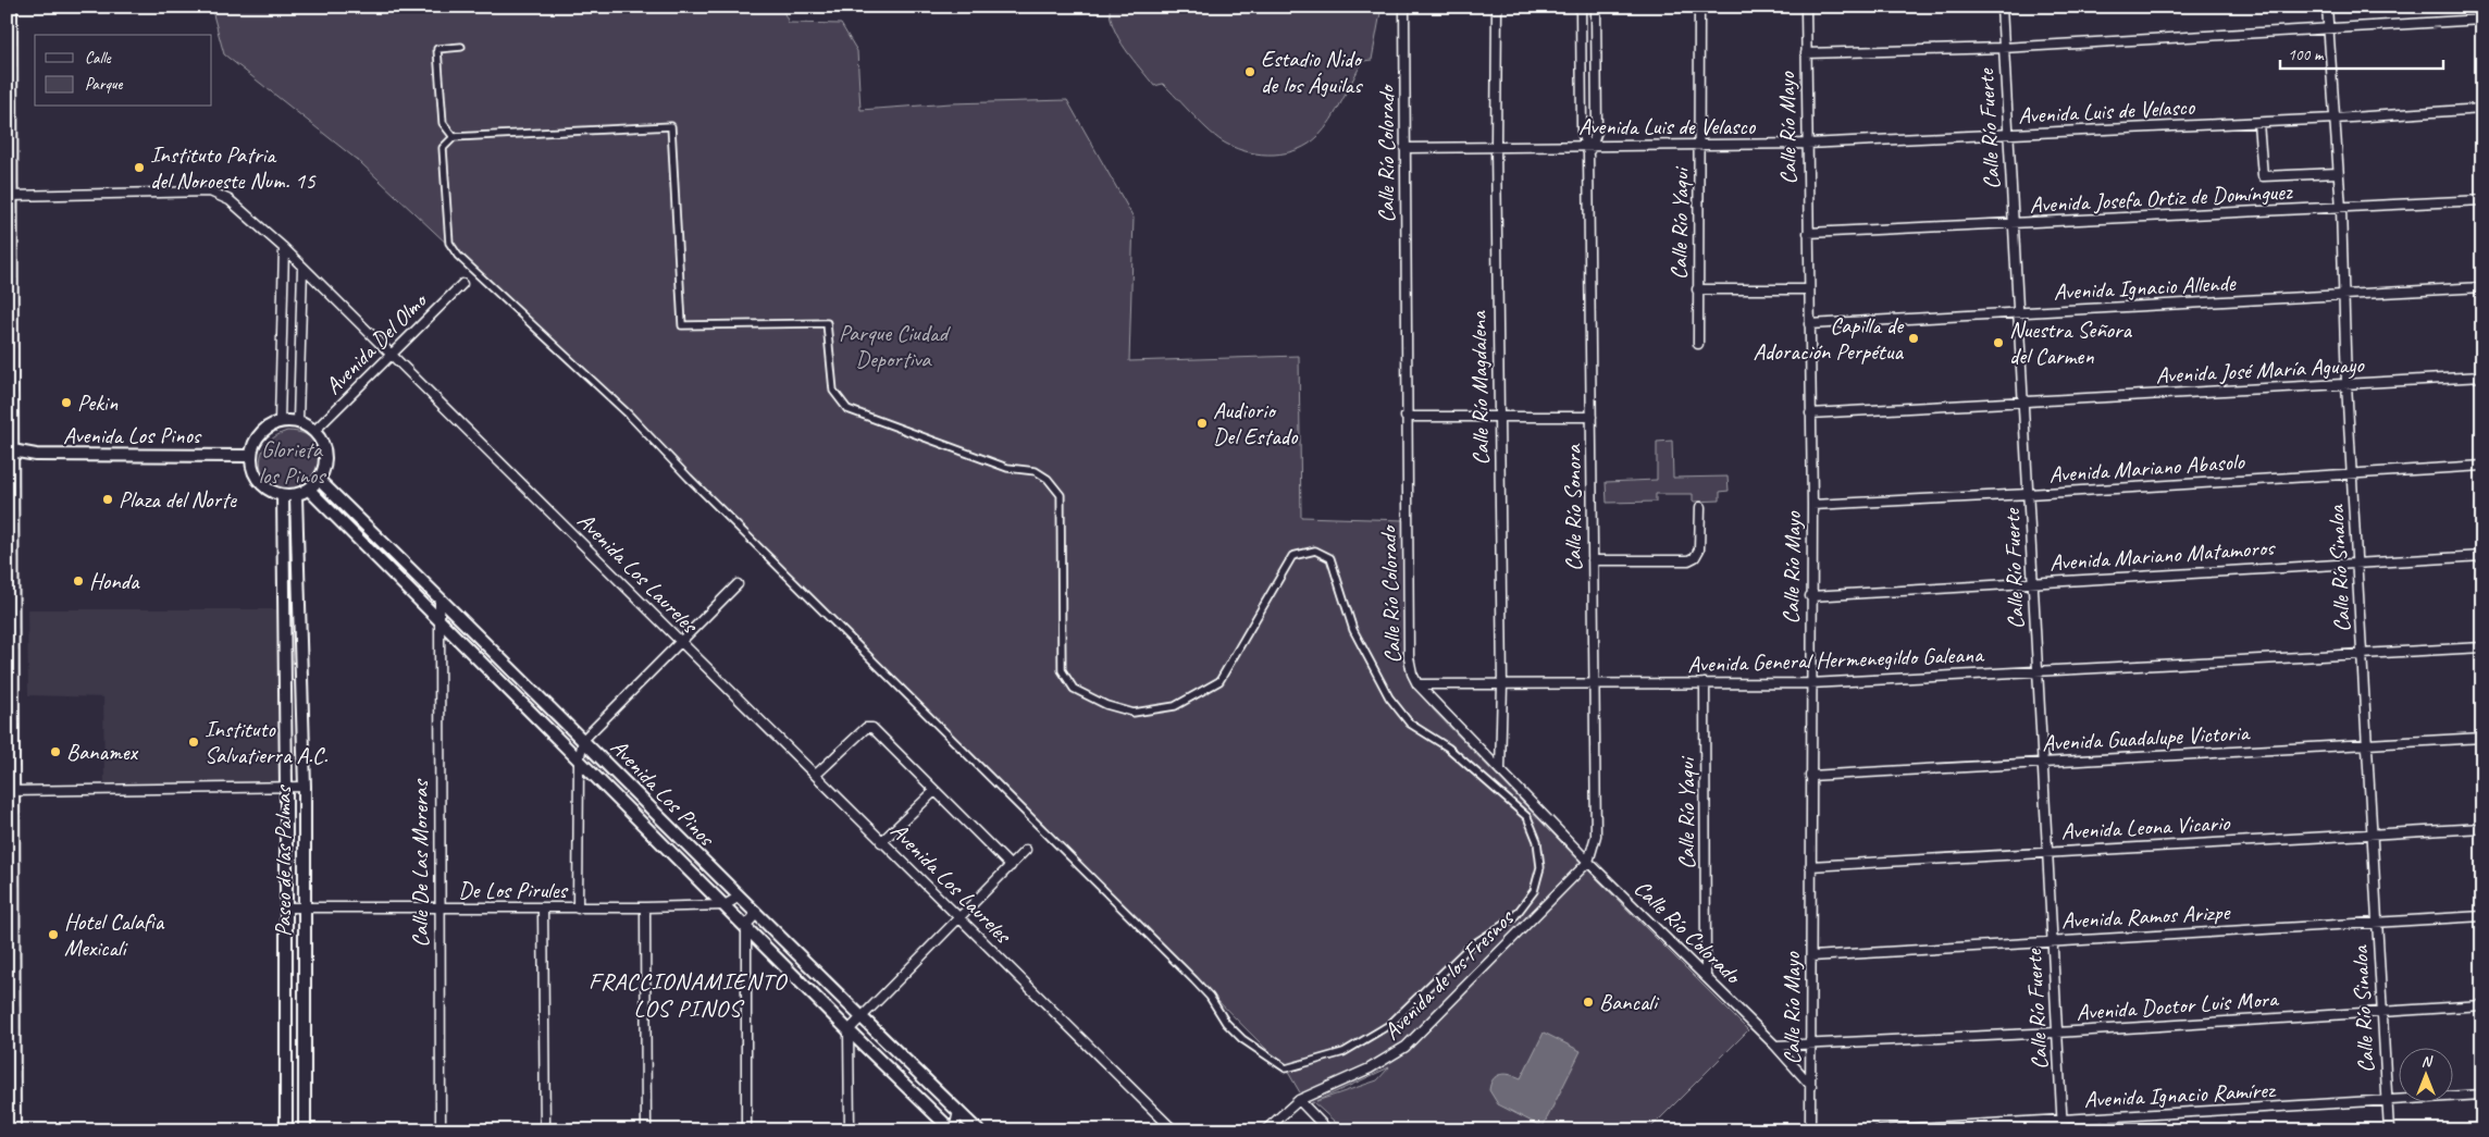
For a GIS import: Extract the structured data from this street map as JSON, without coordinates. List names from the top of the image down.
{
  "streets": {
    "street": [
      "Avenida Luis de Velasco",
      "Calle Río Mayo",
      "Calle Río Fuerte",
      "Calle Río Colorado",
      "Avenida Josefa Ortiz de Domínguez",
      "Calle Río Yaqui",
      "Avenida Ignacio Allende",
      "Avenida Del Olmo",
      "Avenida José María Aguayo",
      "Calle Río Magdalena",
      "Avenida Los Pinos",
      "Avenida Mariano Abasolo",
      "Calle Río Sonora",
      "Avenida Mariano Matamoros",
      "Calle Río Sinaloa",
      "Avenida Los Laureles",
      "Avenida General Hermenegildo Galeana",
      "Avenida Guadalupe Victoria",
      "Avenida Leona Vicario",
      "Paseo de las Palmas",
      "Calle De Las Moreras",
      "De Los Pirules",
      "Avenida Ramos Arizpe",
      "Avenida de los Fresnos",
      "Avenida Doctor Luis Mora",
      "Avenida Ignacio Ramírez"
    ]
  },
  "crossings": [
    ["Avenida Luis de Velasco", "Calle Río Mayo"],
    ["Avenida Luis de Velasco", "Calle Río Fuerte"],
    ["Avenida Luis de Velasco", "Calle Río Colorado"],
    ["Avenida Luis de Velasco", "Calle Río Yaqui"],
    ["Avenida Luis de Velasco", "Calle Río Magdalena"],
    ["Avenida Luis de Velasco", "Calle Río Sonora"],
    ["Avenida Luis de Velasco", "Calle Río Sinaloa"],
    ["Calle Río Mayo", "Calle Río Colorado"],
    ["Calle Río Mayo", "Avenida Josefa Ortiz de Domínguez"],
    ["Calle Río Mayo", "Avenida Ignacio Allende"],
    ["Calle Río Mayo", "Avenida José María Aguayo"],
    ["Calle Río Mayo", "Avenida Mariano Abasolo"],
    ["Calle Río Mayo", "Avenida Mariano Matamoros"],
    ["Calle Río Mayo", "Avenida General Hermenegildo Galeana"],
    ["Calle Río Mayo", "Avenida Guadalupe Victoria"],
    ["Calle Río Mayo", "Avenida Leona Vicario"],
    ["Calle Río Mayo", "Avenida Ramos Arizpe"],
    ["Calle Río Mayo", "Avenida Doctor Luis Mora"],
    ["Calle Río Fuerte", "Avenida Josefa Ortiz de Domínguez"],
    ["Calle Río Fuerte", "Avenida Ignacio Allende"],
    ["Calle Río Fuerte", "Avenida José María Aguayo"],
    ["Calle Río Fuerte", "Avenida Mariano Abasolo"],
    ["Calle Río Fuerte", "Avenida Mariano Matamoros"],
    ["Calle Río Fuerte", "Avenida General Hermenegildo Galeana"],
    ["Calle Río Fuerte", "Avenida Guadalupe Victoria"],
    ["Calle Río Fuerte", "Avenida Leona Vicario"],
    ["Calle Río Fuerte", "Avenida Ramos Arizpe"],
    ["Calle Río Fuerte", "Avenida Doctor Luis Mora"],
    ["Calle Río Fuerte", "Avenida Ignacio Ramírez"],
    ["Calle Río Colorado", "Calle Río Yaqui"],
    ["Calle Río Colorado", "Calle Río Magdalena"],
    ["Calle Río Colorado", "Calle Río Sonora"],
    ["Calle Río Colorado", "Avenida General Hermenegildo Galeana"],
    ["Calle Río Colorado", "Avenida de los Fresnos"],
    ["Calle Río Colorado", "Avenida Doctor Luis Mora"],
    ["Avenida Josefa Ortiz de Domínguez", "Calle Río Sinaloa"],
    ["Calle Río Yaqui", "Avenida General Hermenegildo Galeana"],
    ["Avenida Ignacio Allende", "Calle Río Sinaloa"],
    ["Avenida Del Olmo", "Avenida Los Pinos"],
    ["Avenida Del Olmo", "Avenida Los Laureles"],
    ["Avenida Del Olmo", "Paseo de las Palmas"],
    ["Avenida José María Aguayo", "Calle Río Sinaloa"],
    ["Calle Río Magdalena", "Avenida General Hermenegildo Galeana"],
    ["Avenida Los Pinos", "Paseo de las Palmas"],
    ["Avenida Los Pinos", "Calle De Las Moreras"],
    ["Avenida Los Pinos", "De Los Pirules"],
    ["Avenida Mariano Abasolo", "Calle Río Sinaloa"],
    ["Calle Río Sonora", "Avenida General Hermenegildo Galeana"],
    ["Calle Río Sonora", "Avenida de los Fresnos"],
    ["Avenida Mariano Matamoros", "Calle Río Sinaloa"],
    ["Calle Río Sinaloa", "Avenida General Hermenegildo Galeana"],
    ["Calle Río Sinaloa", "Avenida Guadalupe Victoria"],
    ["Calle Río Sinaloa", "Avenida Leona Vicario"],
    ["Calle Río Sinaloa", "Avenida Ramos Arizpe"],
    ["Calle Río Sinaloa", "Avenida Doctor Luis Mora"],
    ["Calle Río Sinaloa", "Avenida Ignacio Ramírez"],
    ["Paseo de las Palmas", "De Los Pirules"],
    ["Calle De Las Moreras", "De Los Pirules"]
  ],
  "districts": ["FRACCIONAMIENTO LOS PINOS"],
  "parks": ["Parque Ciudad Deportiva", "Glorieta los Pinos"],
  "places": [
    "Estadio Nido de los Águilas",
    "Instituto Patria del Noroeste Num. 15",
    "Capilla de Adoración Perpétua",
    "Nuestra Señora del Carmen",
    "Pekin",
    "Audiorio Del Estado",
    "Plaza del Norte",
    "Honda",
    "Instituto Salvatierra A.C.",
    "Banamex",
    "Hotel Calafia Mexicali",
    "Bancali"
  ],
  "legend": ["Calle", "Parque"],
  "scale_bar": "100 m",
  "north": "top"
}
